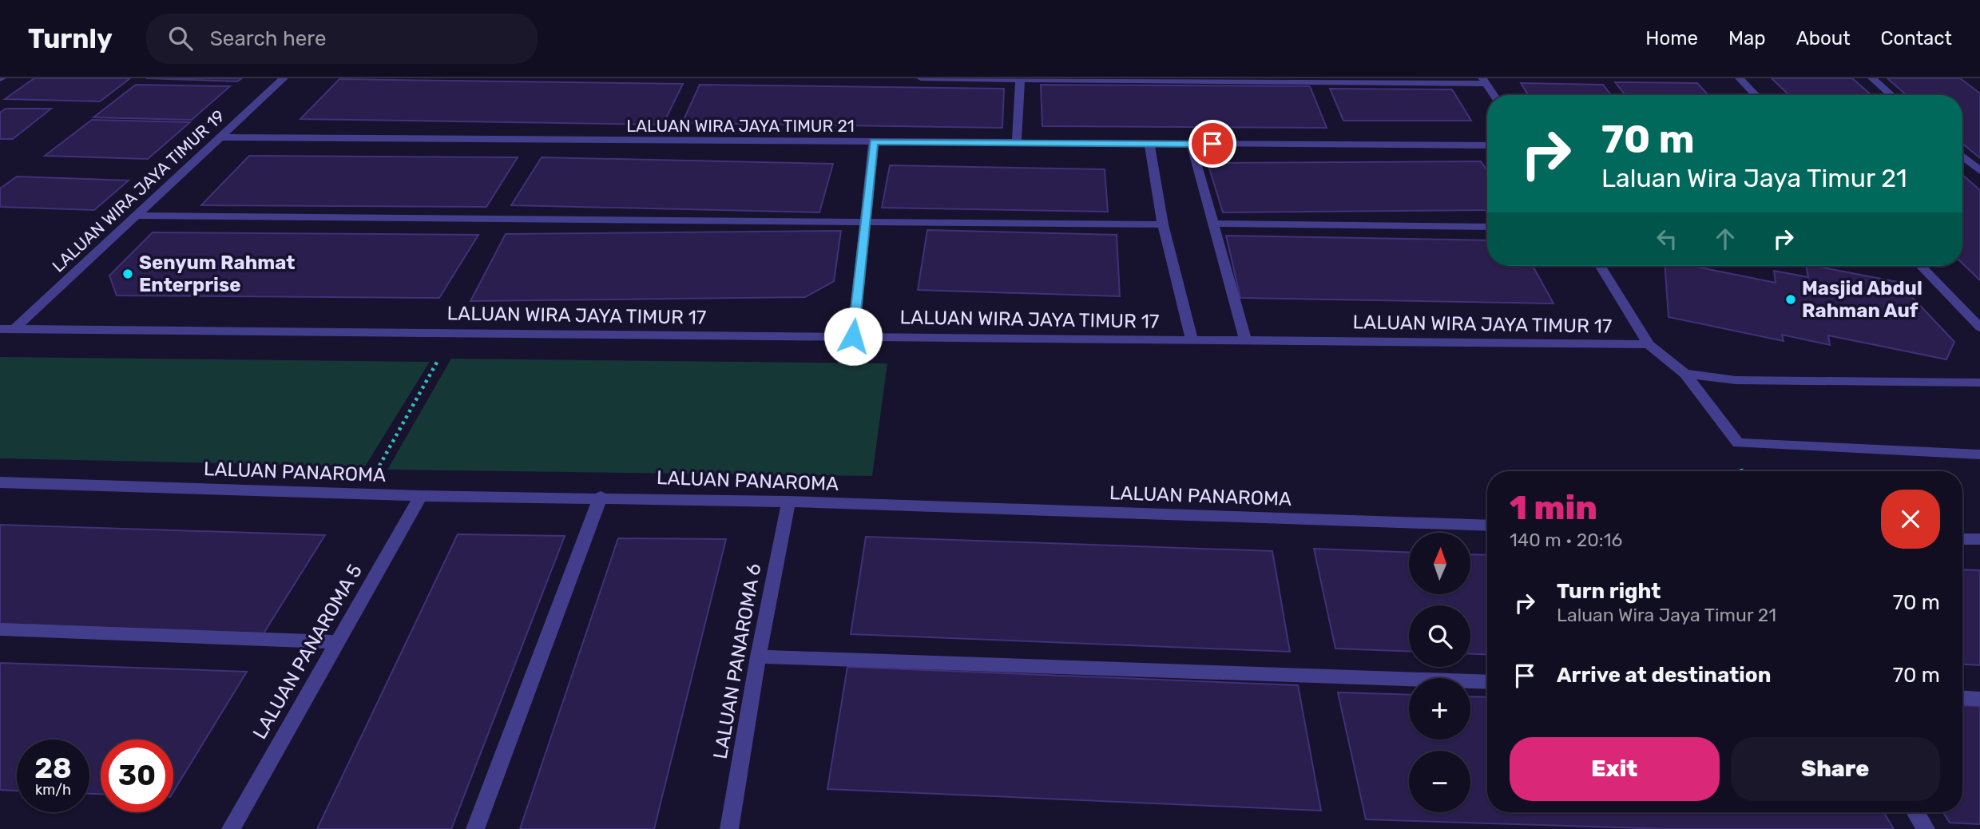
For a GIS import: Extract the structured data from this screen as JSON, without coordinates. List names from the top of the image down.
{
  "streets": {
    "street": [
      "LALUAN WIRA JAYA TIMUR 21",
      "LALUAN WIRA JAYA TIMUR 19",
      "LALUAN WIRA JAYA TIMUR 17",
      "LALUAN PANAROMA",
      "LALUAN PANAROMA 5",
      "LALUAN PANAROMA 6"
    ]
  },
  "crossings": [
    ["LALUAN WIRA JAYA TIMUR 21", "LALUAN WIRA JAYA TIMUR 19"],
    ["LALUAN WIRA JAYA TIMUR 19", "LALUAN WIRA JAYA TIMUR 17"],
    ["LALUAN PANAROMA", "LALUAN PANAROMA 5"],
    ["LALUAN PANAROMA", "LALUAN PANAROMA 6"]
  ],
  "places": ["Senyum Rahmat Enterprise", "Masjid Abdul Rahman Auf"],
  "north": "top",
  "page": {
    "header": "Turnly",
    "search": "Search here",
    "nav": [
      "Home",
      "Map",
      "About",
      "Contact"
    ],
    "turn": ["70 m", "Laluan Wira Jaya Timur 21"],
    "heading": ["1 min", "140 m · 20:16"],
    "map_buttons": ["+", "−"],
    "list": [
      {
        "name": "Turn right",
        "note": "Laluan Wira Jaya Timur 21",
        "value": "70 m"
      },
      {
        "name": "Arrive at destination",
        "value": "70 m"
      }
    ],
    "buttons": ["Exit", "Share"],
    "speed": "28 km/h",
    "limit": "30"
  }
}
